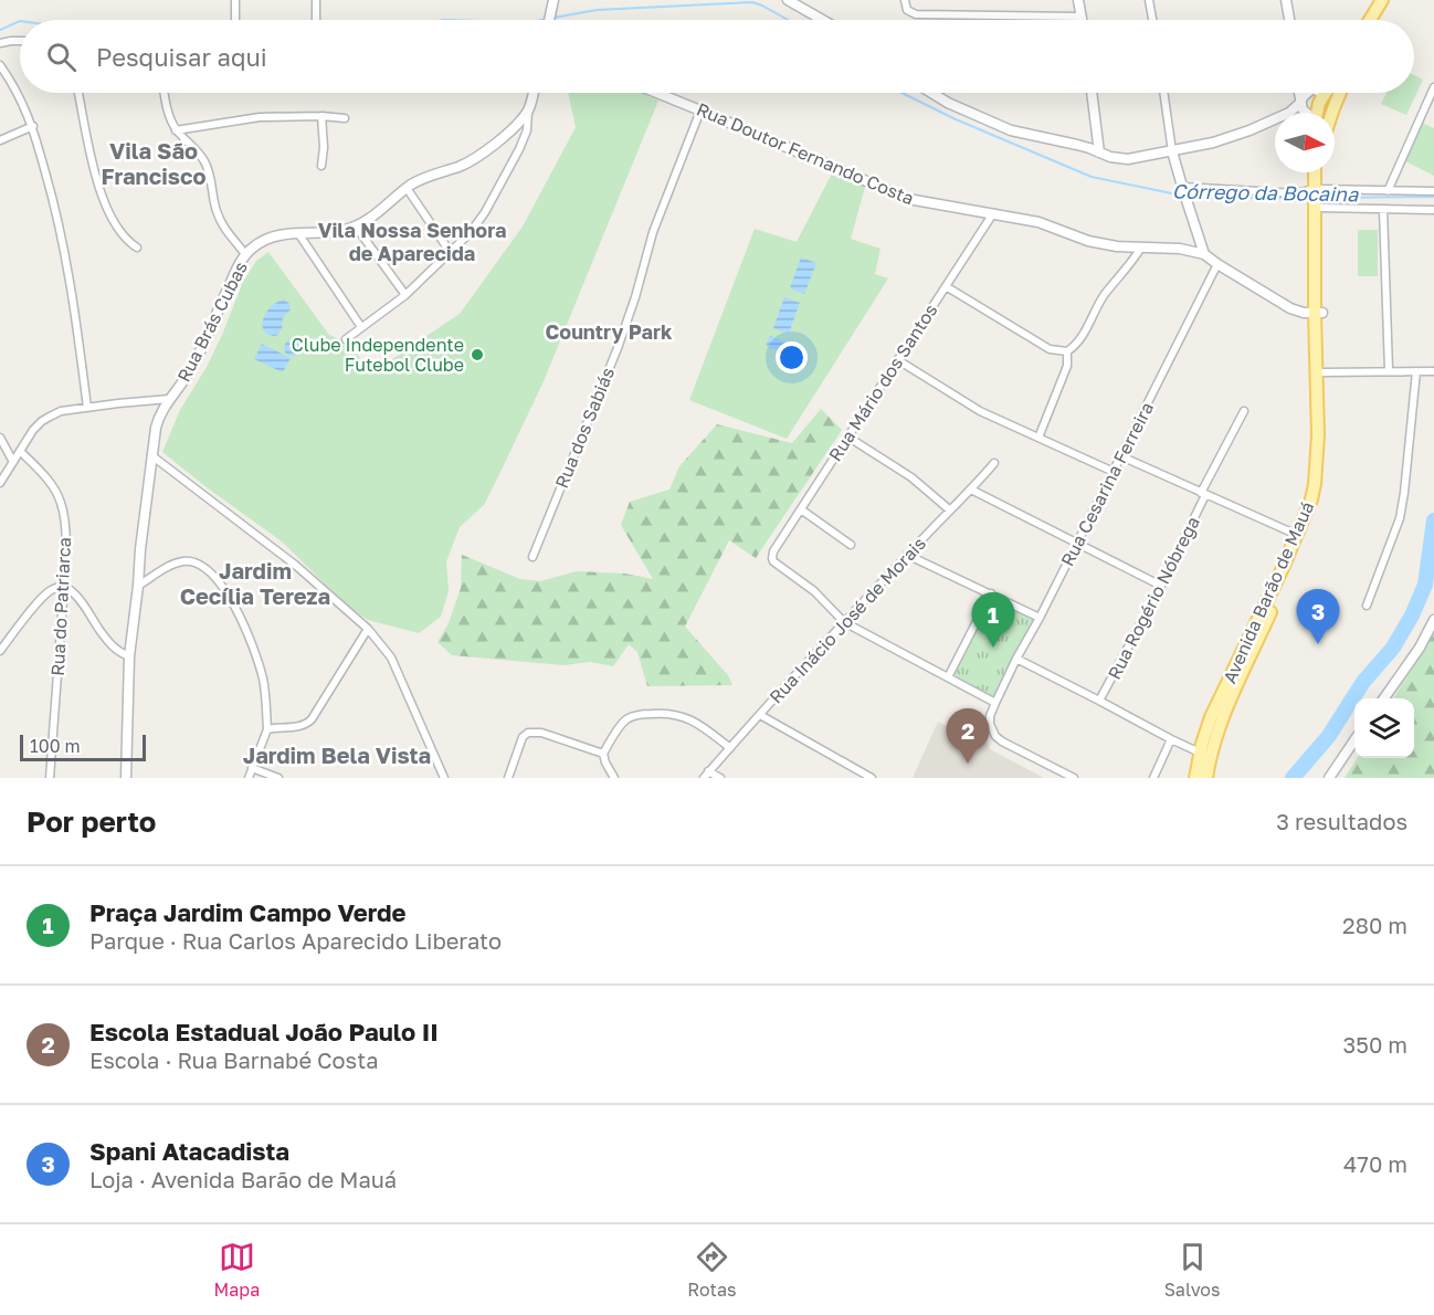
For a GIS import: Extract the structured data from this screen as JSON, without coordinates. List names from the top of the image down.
{
  "streets": {
    "main road": ["Avenida Barão de Mauá"],
    "street": [
      "Rua Doutor Fernando Costa",
      "Rua Brás Cubas",
      "Rua Mário dos Santos",
      "Rua dos Sabiás",
      "Rua Cesarina Ferreira",
      "Rua Rogério Nóbrega",
      "Rua do Patriarca",
      "Rua Inácio José de Morais"
    ]
  },
  "crossings": [
    ["Rua Doutor Fernando Costa", "Rua Mário dos Santos"],
    ["Rua Doutor Fernando Costa", "Rua dos Sabiás"],
    ["Rua Doutor Fernando Costa", "Rua Cesarina Ferreira"],
    ["Rua Doutor Fernando Costa", "Avenida Barão de Mauá"],
    ["Rua Mário dos Santos", "Rua Inácio José de Morais"]
  ],
  "districts": [
    "Vila São Francisco",
    "Vila Nossa Senhora de Aparecida",
    "Country Park",
    "Jardim Cecília Tereza",
    "Jardim Bela Vista"
  ],
  "water": ["Córrego da Bocaina"],
  "places": ["Clube Independente Futebol Clube"],
  "scale_bar": "100 m",
  "north": "right",
  "page": {
    "search": "Pesquisar aqui",
    "pins": ["3", "1", "2"],
    "scale": "100 m",
    "heading": ["Por perto", "3 resultados"],
    "list": [
      {
        "mark": "1",
        "name": "Praça Jardim Campo Verde",
        "note": "Parque · Rua Carlos Aparecido Liberato",
        "value": "280 m"
      },
      {
        "mark": "2",
        "name": "Escola Estadual João Paulo II",
        "note": "Escola · Rua Barnabé Costa",
        "value": "350 m"
      },
      {
        "mark": "3",
        "name": "Spani Atacadista",
        "note": "Loja · Avenida Barão de Mauá",
        "value": "470 m"
      }
    ],
    "nav": ["Mapa", "Rotas", "Salvos"]
  }
}
